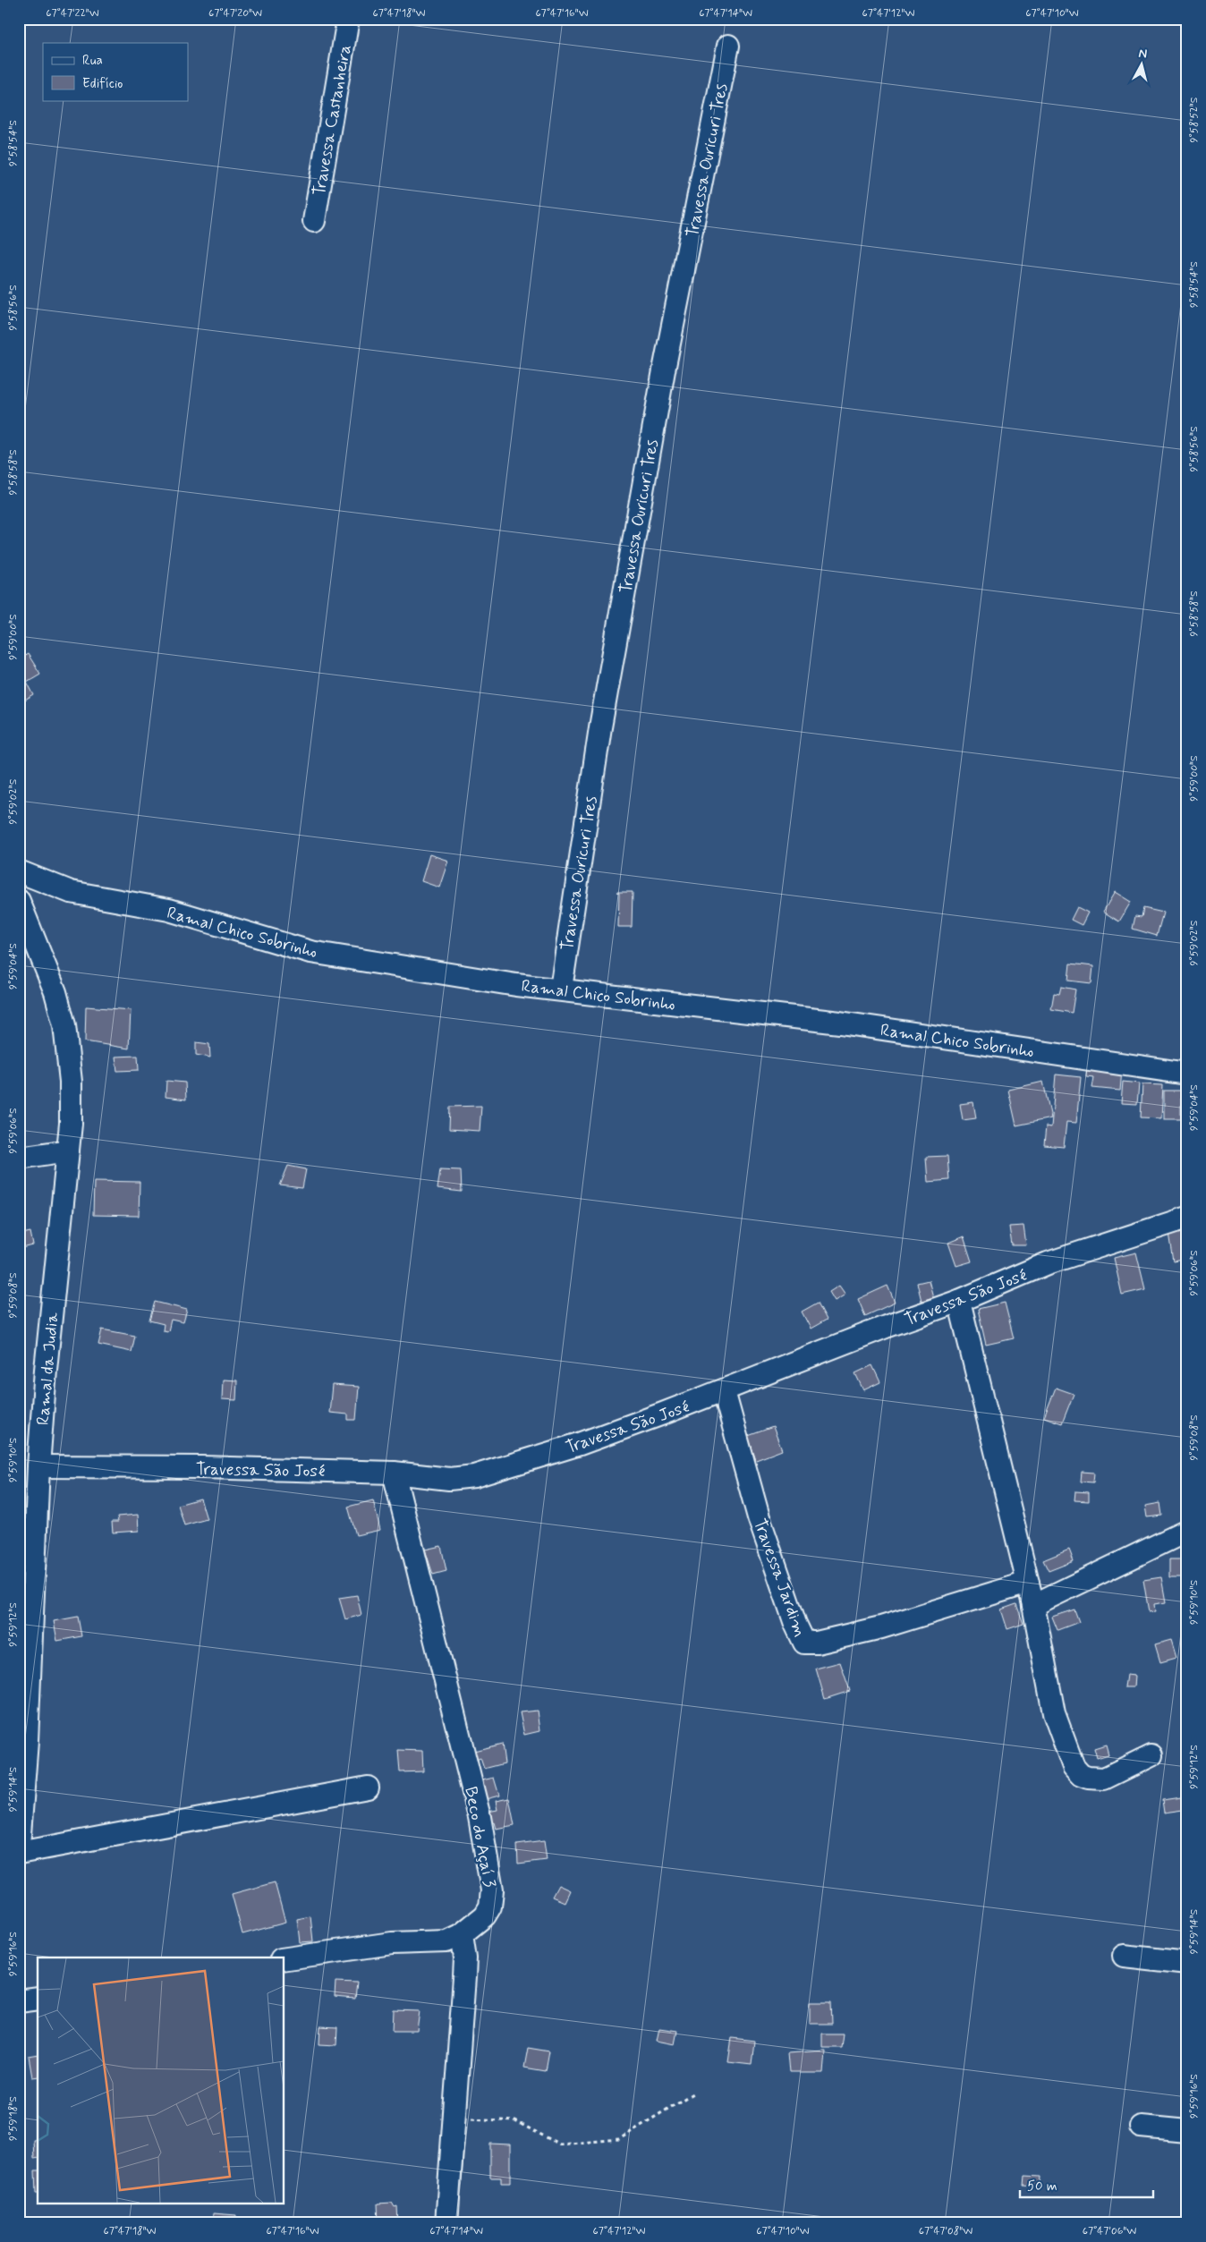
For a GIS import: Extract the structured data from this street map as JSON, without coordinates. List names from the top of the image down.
{
  "streets": {
    "street": [
      "Travessa Castanheira",
      "Travessa Ouricuri Tres",
      "Ramal Chico Sobrinho",
      "Travessa São José",
      "Ramal da Judia",
      "Travessa Jardim",
      "Beco do Açaí 3"
    ]
  },
  "crossings": [
    ["Travessa Ouricuri Tres", "Ramal Chico Sobrinho"],
    ["Travessa São José", "Ramal da Judia"],
    ["Travessa São José", "Travessa Jardim"],
    ["Travessa São José", "Beco do Açaí 3"]
  ],
  "legend": ["Rua", "Edifício"],
  "scale_bar": "50 m",
  "north": "top",
  "coordinates": [
    "67°47'22\"W",
    "67°47'20\"W",
    "67°47'18\"W",
    "67°47'16\"W",
    "67°47'14\"W",
    "67°47'12\"W",
    "67°47'10\"W",
    "9°58'52\"S",
    "9°58'54\"S",
    "9°58'56\"S",
    "9°58'58\"S",
    "9°59'00\"S",
    "9°59'02\"S",
    "9°59'04\"S",
    "9°59'06\"S",
    "9°59'08\"S",
    "9°59'10\"S",
    "9°59'12\"S",
    "9°59'14\"S",
    "9°59'16\"S",
    "9°59'18\"S",
    "67°47'08\"W",
    "67°47'06\"W"
  ]
}
